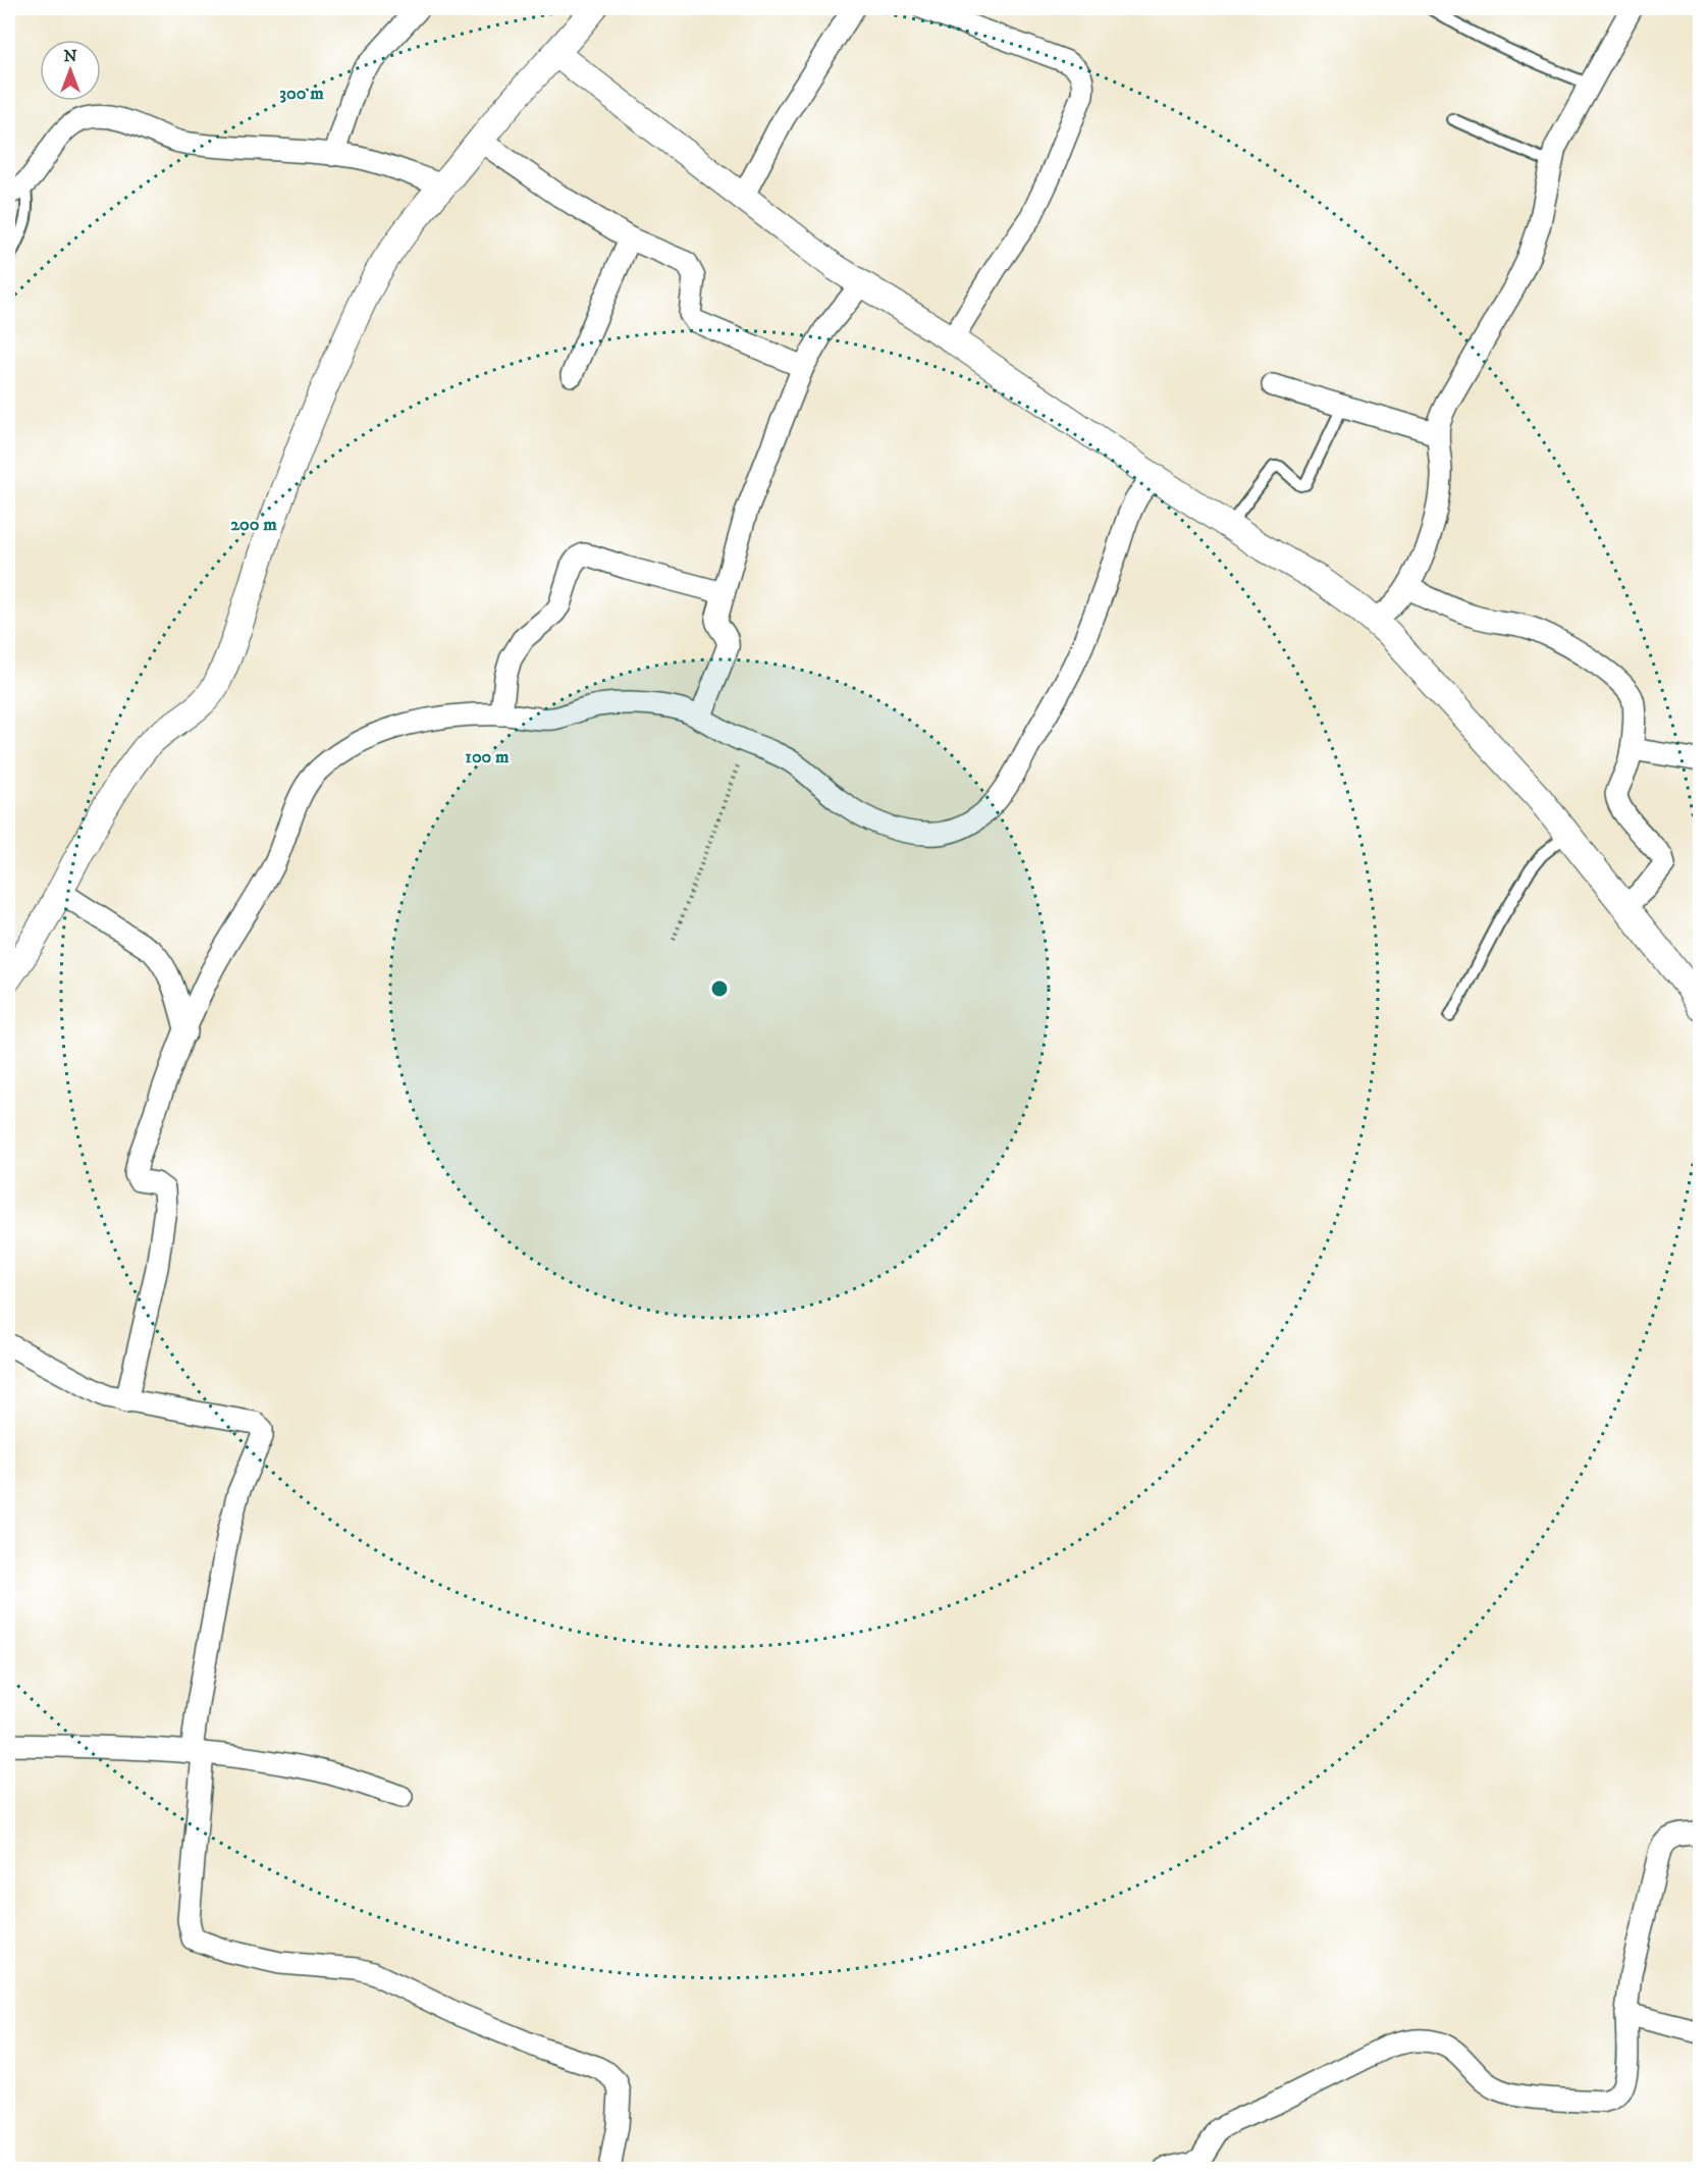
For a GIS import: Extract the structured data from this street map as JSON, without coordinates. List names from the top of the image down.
{
  "north": "top",
  "rings": ["300 m", "200 m", "100 m"]
}
